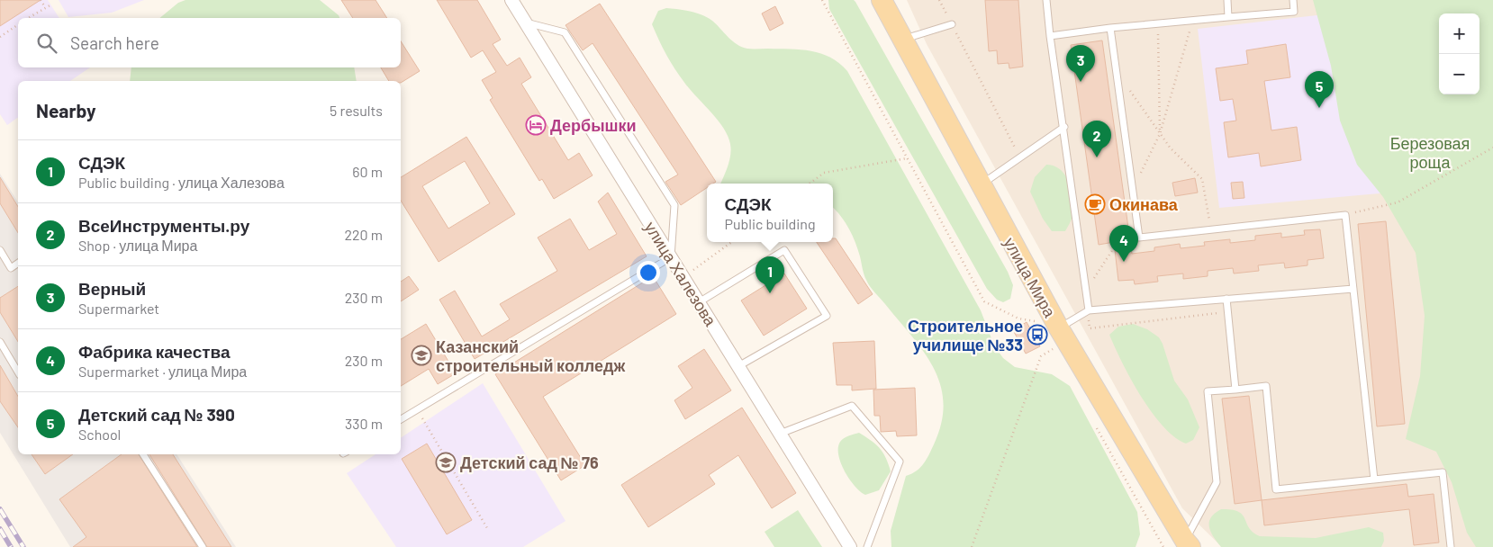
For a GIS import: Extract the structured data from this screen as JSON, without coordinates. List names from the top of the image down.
{
  "streets": {
    "main road": ["улица Мира"],
    "street": ["улица Халезова"]
  },
  "parks": ["Березовая роща"],
  "places": {
    "hotel": ["Дербышки"],
    "cafe": ["Окинава"],
    "bus stop": ["Строительное училище №33"],
    "school or university": ["Казанский строительный колледж", "Детский сад № 76"]
  },
  "page": {
    "map_buttons": ["+", "−"],
    "search": "Search here",
    "pins": [
      "3",
      "5",
      "2",
      "4",
      "1"
    ],
    "heading": ["Nearby", "5 results"],
    "list": [
      {
        "mark": "1",
        "name": "СДЭК",
        "note": "Public building · улица Халезова",
        "value": "60 m"
      },
      {
        "mark": "2",
        "name": "ВсеИнструменты.ру",
        "note": "Shop · улица Мира",
        "value": "220 m"
      },
      {
        "mark": "3",
        "name": "Верный",
        "note": "Supermarket",
        "value": "230 m"
      },
      {
        "mark": "4",
        "name": "Фабрика качества",
        "note": "Supermarket · улица Мира",
        "value": "230 m"
      },
      {
        "mark": "5",
        "name": "Детский сад № 390",
        "note": "School",
        "value": "330 m"
      }
    ],
    "popup": ["СДЭК", "Public building"]
  }
}
